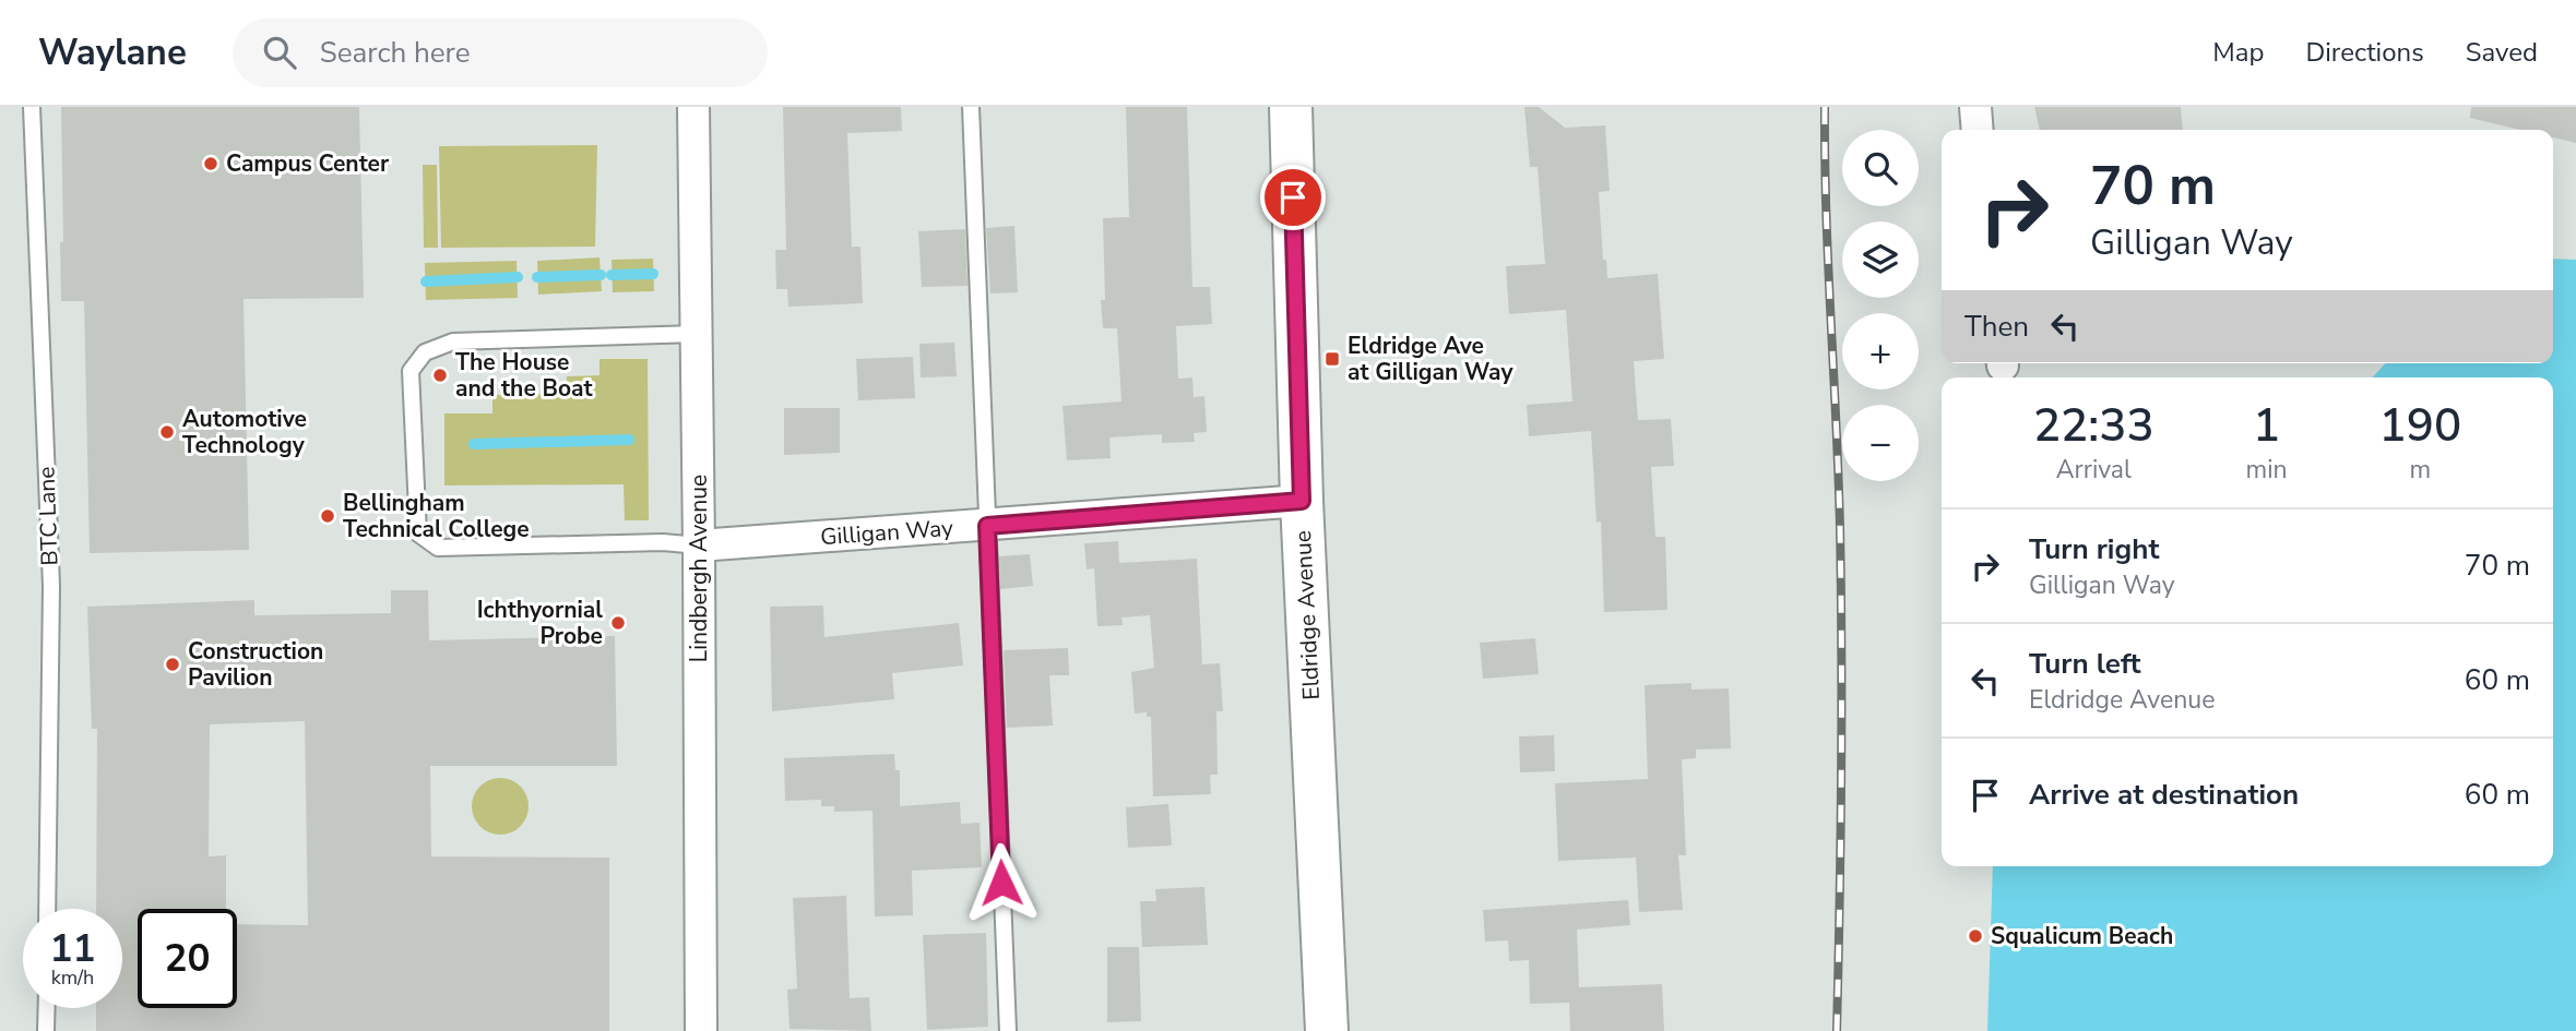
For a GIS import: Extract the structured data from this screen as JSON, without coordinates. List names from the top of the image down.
{
  "streets": {
    "main road": ["Eldridge Avenue"],
    "street": ["Gilligan Way", "Lindbergh Avenue"],
    "lane": ["BTC Lane"]
  },
  "crossings": [
    ["Gilligan Way", "Lindbergh Avenue"],
    ["Gilligan Way", "Eldridge Avenue"]
  ],
  "places": {
    "other": [
      "Campus Center",
      "The House and the Boat",
      "Automotive Technology",
      "Bellingham Technical College",
      "Ichthyornial Probe",
      "Construction Pavilion",
      "Squalicum Beach"
    ],
    "transit": ["Eldridge Ave at Gilligan Way"]
  },
  "page": {
    "header": "Waylane",
    "search": "Search here",
    "nav": ["Map", "Directions", "Saved"],
    "map_buttons": ["+", "−"],
    "turn": ["70 m", "Gilligan Way"],
    "then": "Then",
    "eta": [
      "22:33",
      "Arrival",
      "1",
      "min",
      "190",
      "m"
    ],
    "list": [
      {
        "name": "Turn right",
        "note": "Gilligan Way",
        "value": "70 m"
      },
      {
        "name": "Turn left",
        "note": "Eldridge Avenue",
        "value": "60 m"
      },
      {
        "name": "Arrive at destination",
        "value": "60 m"
      }
    ],
    "speed": "11 km/h",
    "limit": "20"
  }
}
